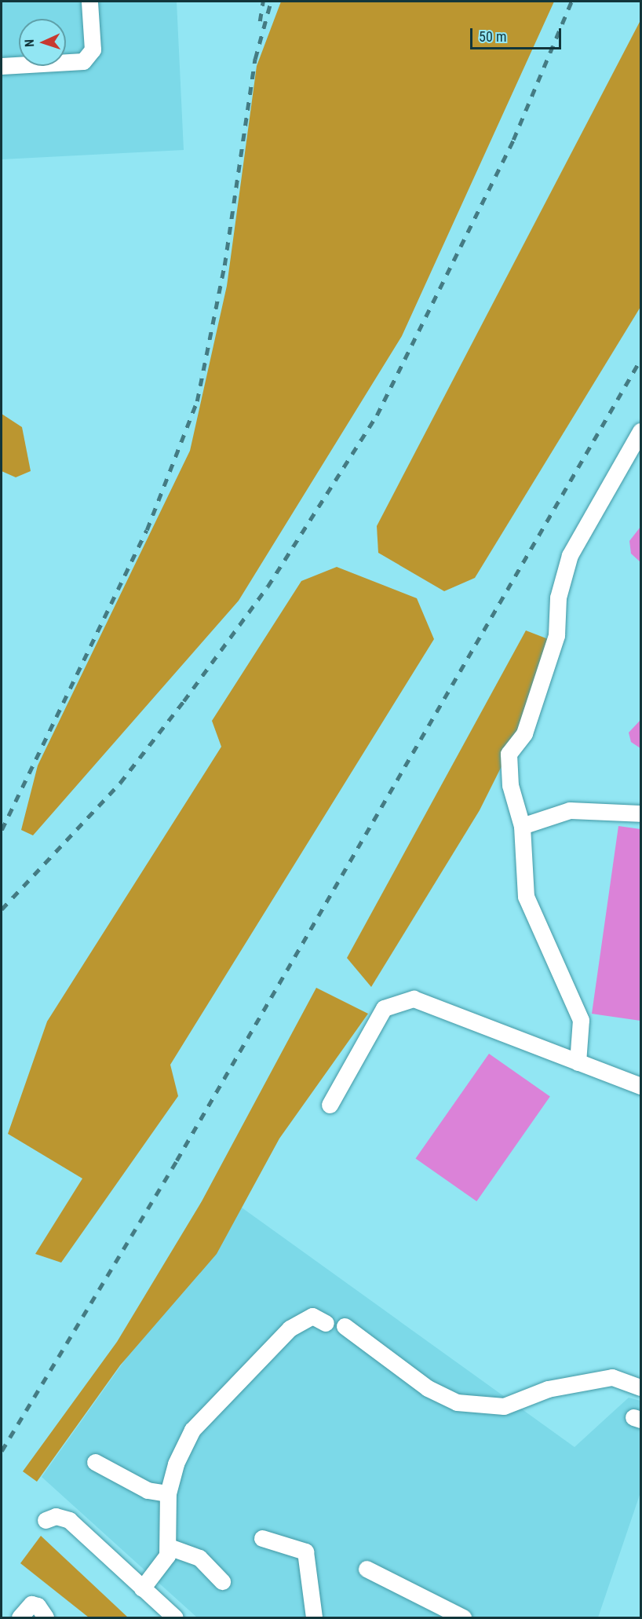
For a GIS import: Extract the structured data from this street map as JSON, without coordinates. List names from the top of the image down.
{
  "scale_bar": "50 m",
  "north": "left"
}
